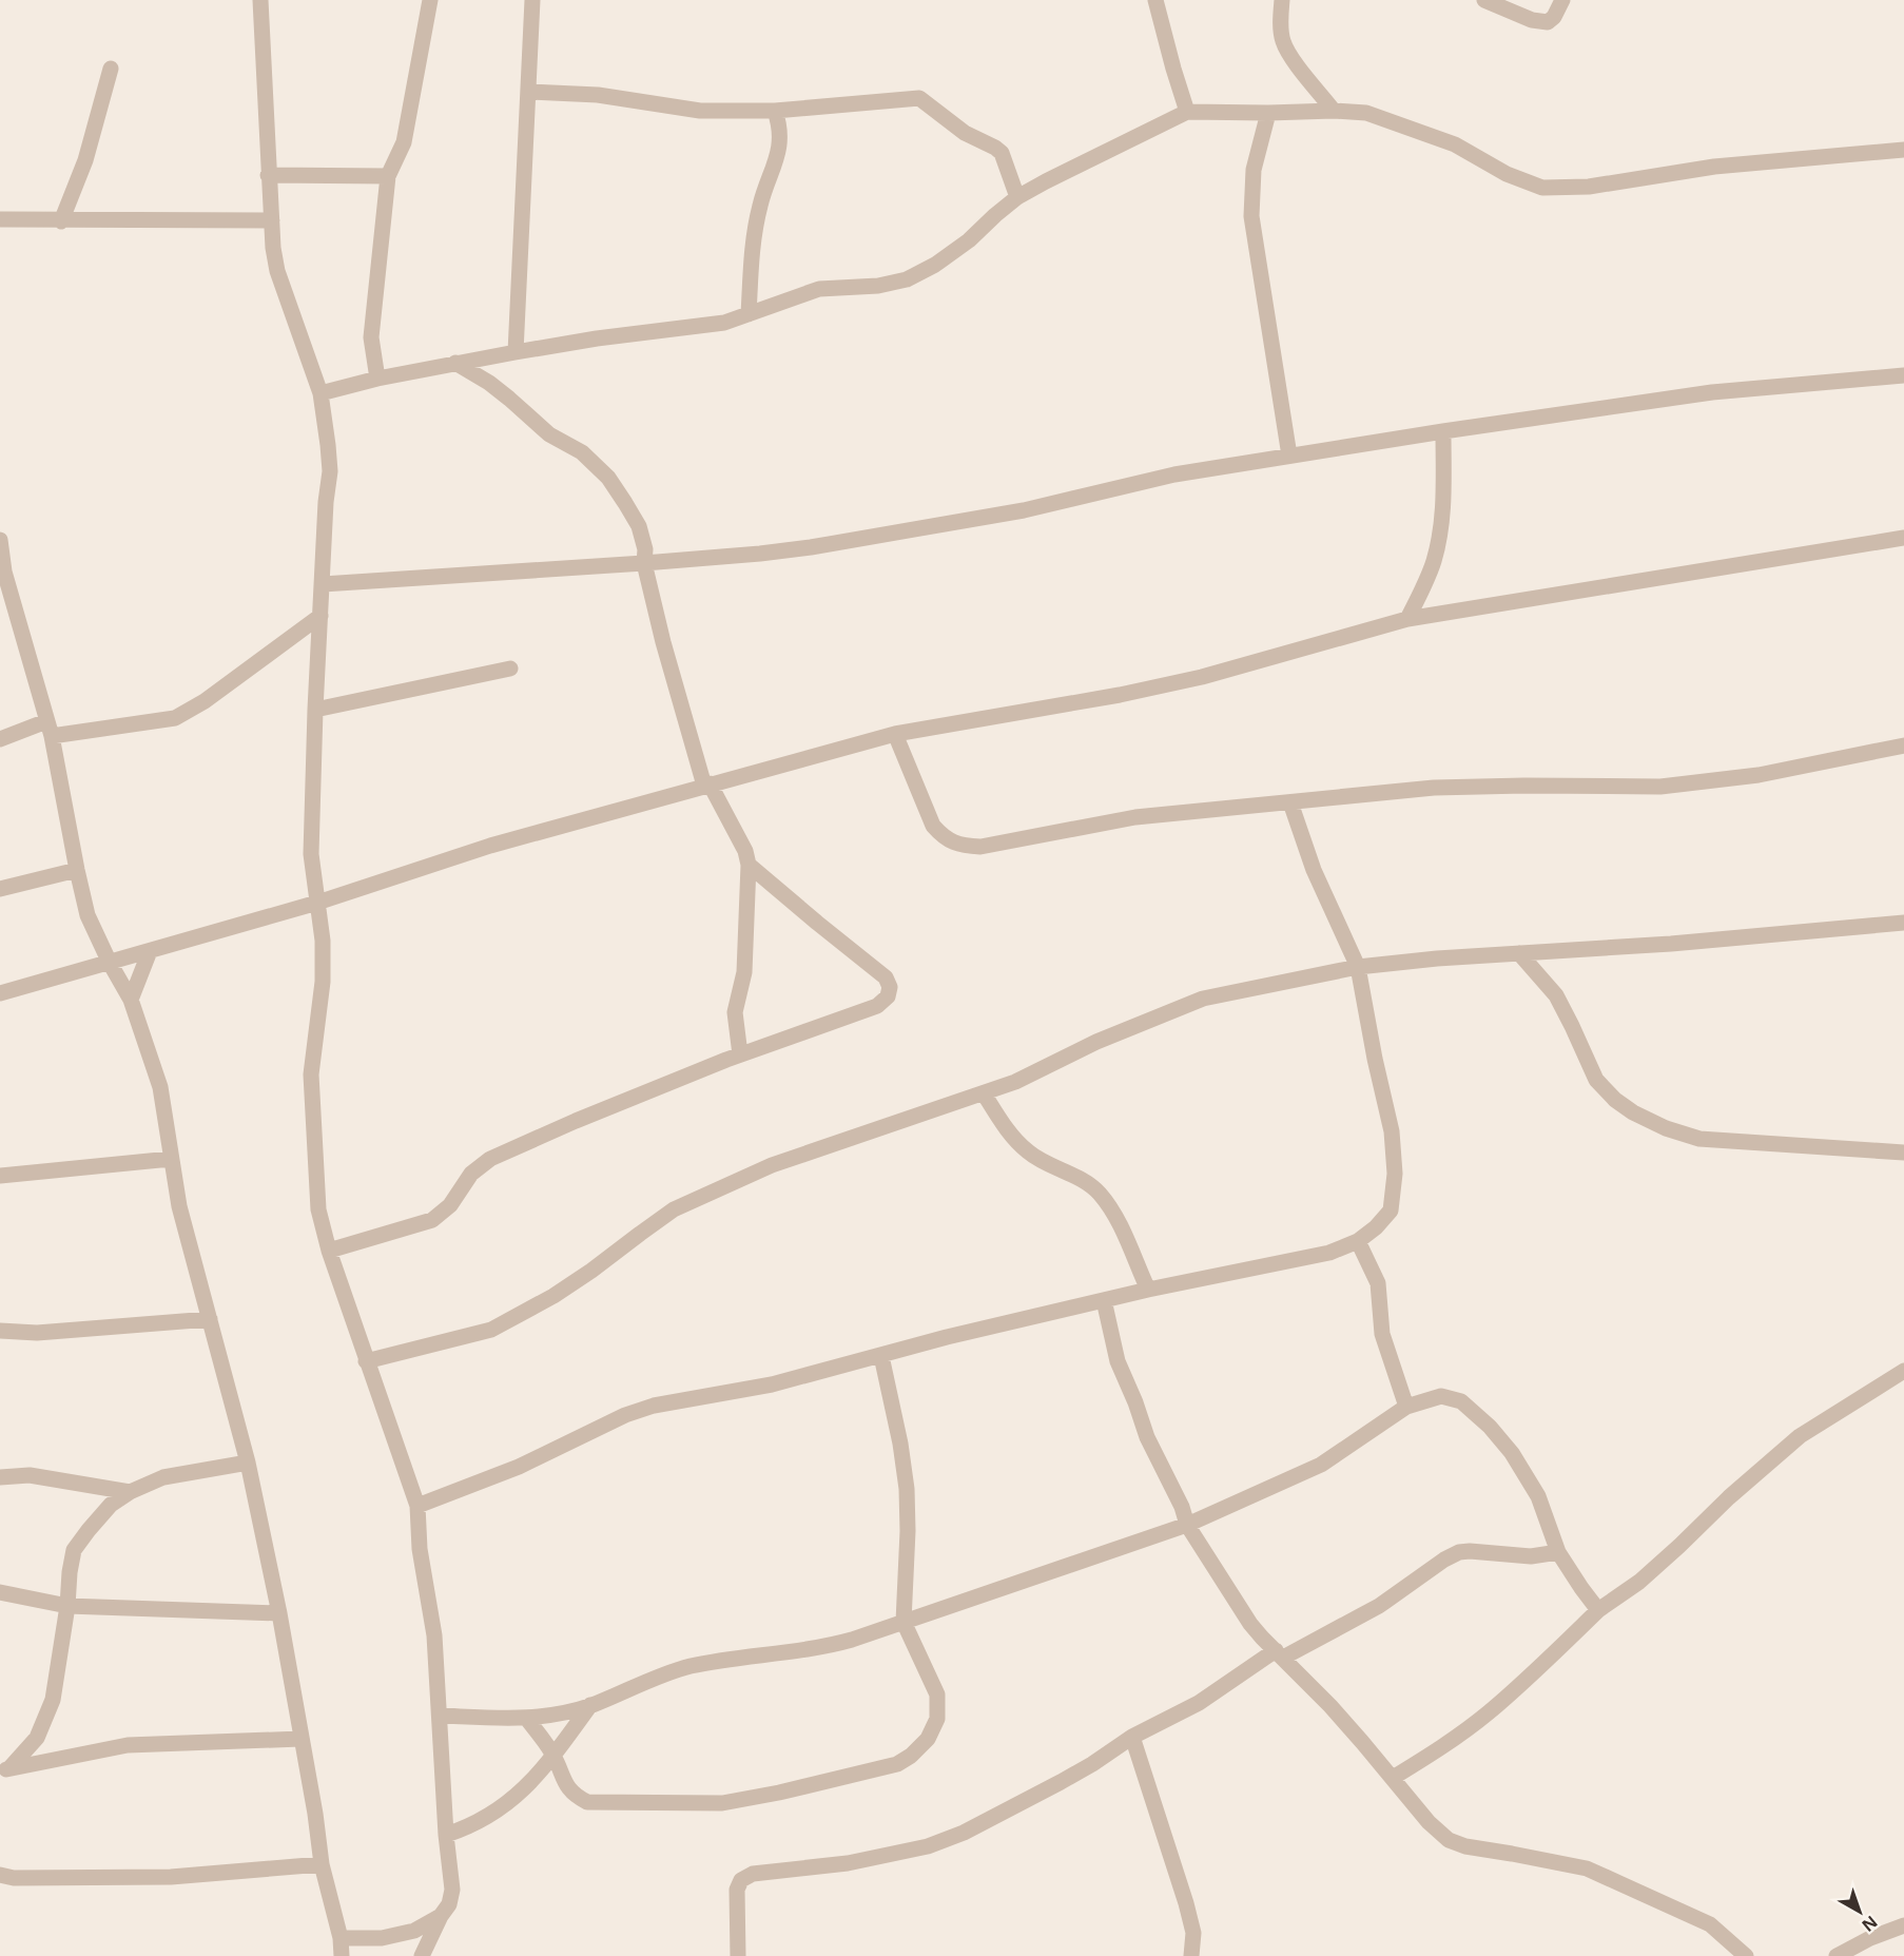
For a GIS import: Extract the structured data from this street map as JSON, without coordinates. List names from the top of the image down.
{
  "north": "bottom right"
}
